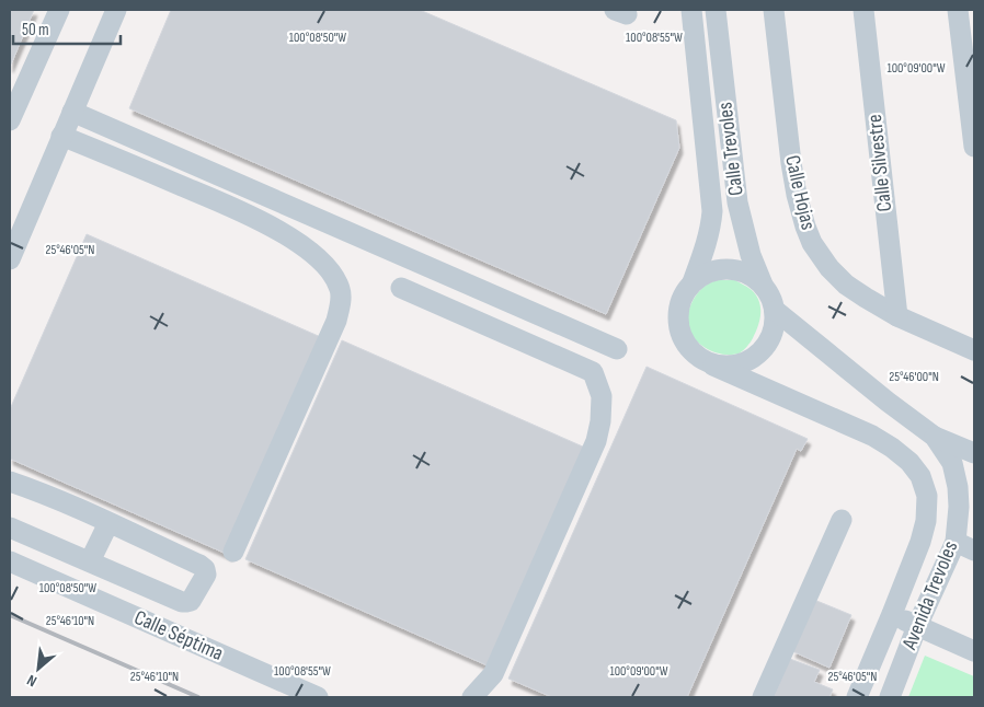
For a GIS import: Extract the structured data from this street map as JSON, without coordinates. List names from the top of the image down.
{
  "streets": {
    "street": [
      "Calle Trevoles",
      "Calle Silvestre",
      "Calle Hojas",
      "Avenida Trevoles",
      "Calle Séptima"
    ]
  },
  "crossings": [
    ["Calle Trevoles", "Avenida Trevoles"],
    ["Calle Silvestre", "Calle Hojas"]
  ],
  "scale_bar": "50 m",
  "north": "bottom left",
  "coordinates": [
    "100°08'50\"W",
    "100°08'55\"W",
    "100°09'00\"W",
    "25°46'05\"N",
    "25°46'00\"N",
    "25°46'10\"N"
  ]
}
